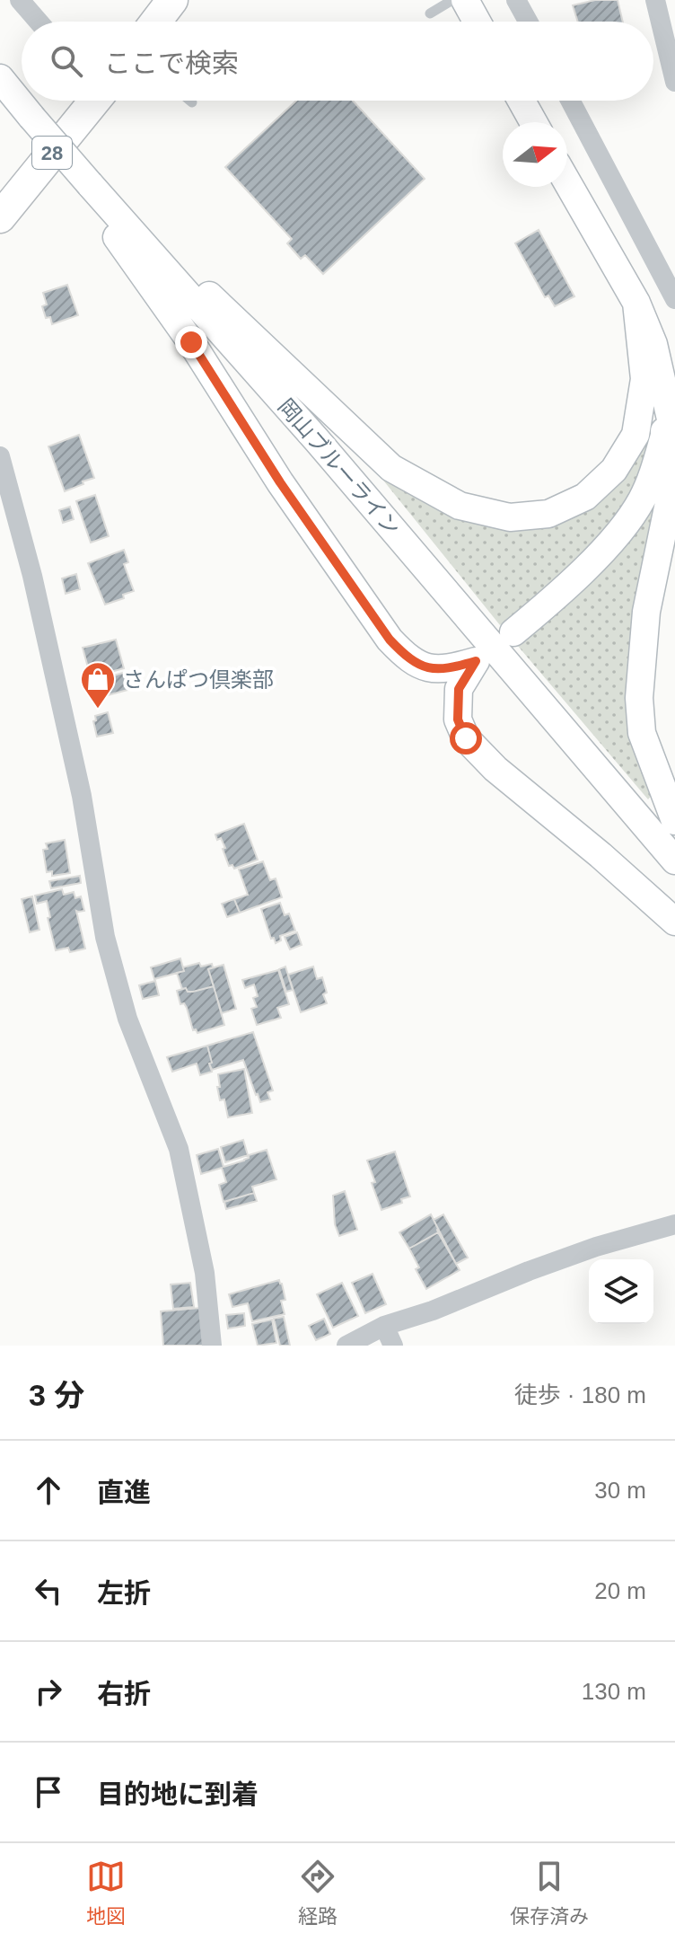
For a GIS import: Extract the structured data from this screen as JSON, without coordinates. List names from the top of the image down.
{
  "streets": {
    "main road": ["28", "岡山ブルーライン"]
  },
  "places": {
    "shop": ["さんぱつ倶楽部"]
  },
  "north": "right",
  "page": {
    "search": "ここで検索",
    "heading": ["3 分", "徒歩 · 180 m"],
    "list": [
      ["直進", "30 m"],
      ["左折", "20 m"],
      ["右折", "130 m"],
      "目的地に到着"
    ],
    "nav": ["地図", "経路", "保存済み"]
  }
}
